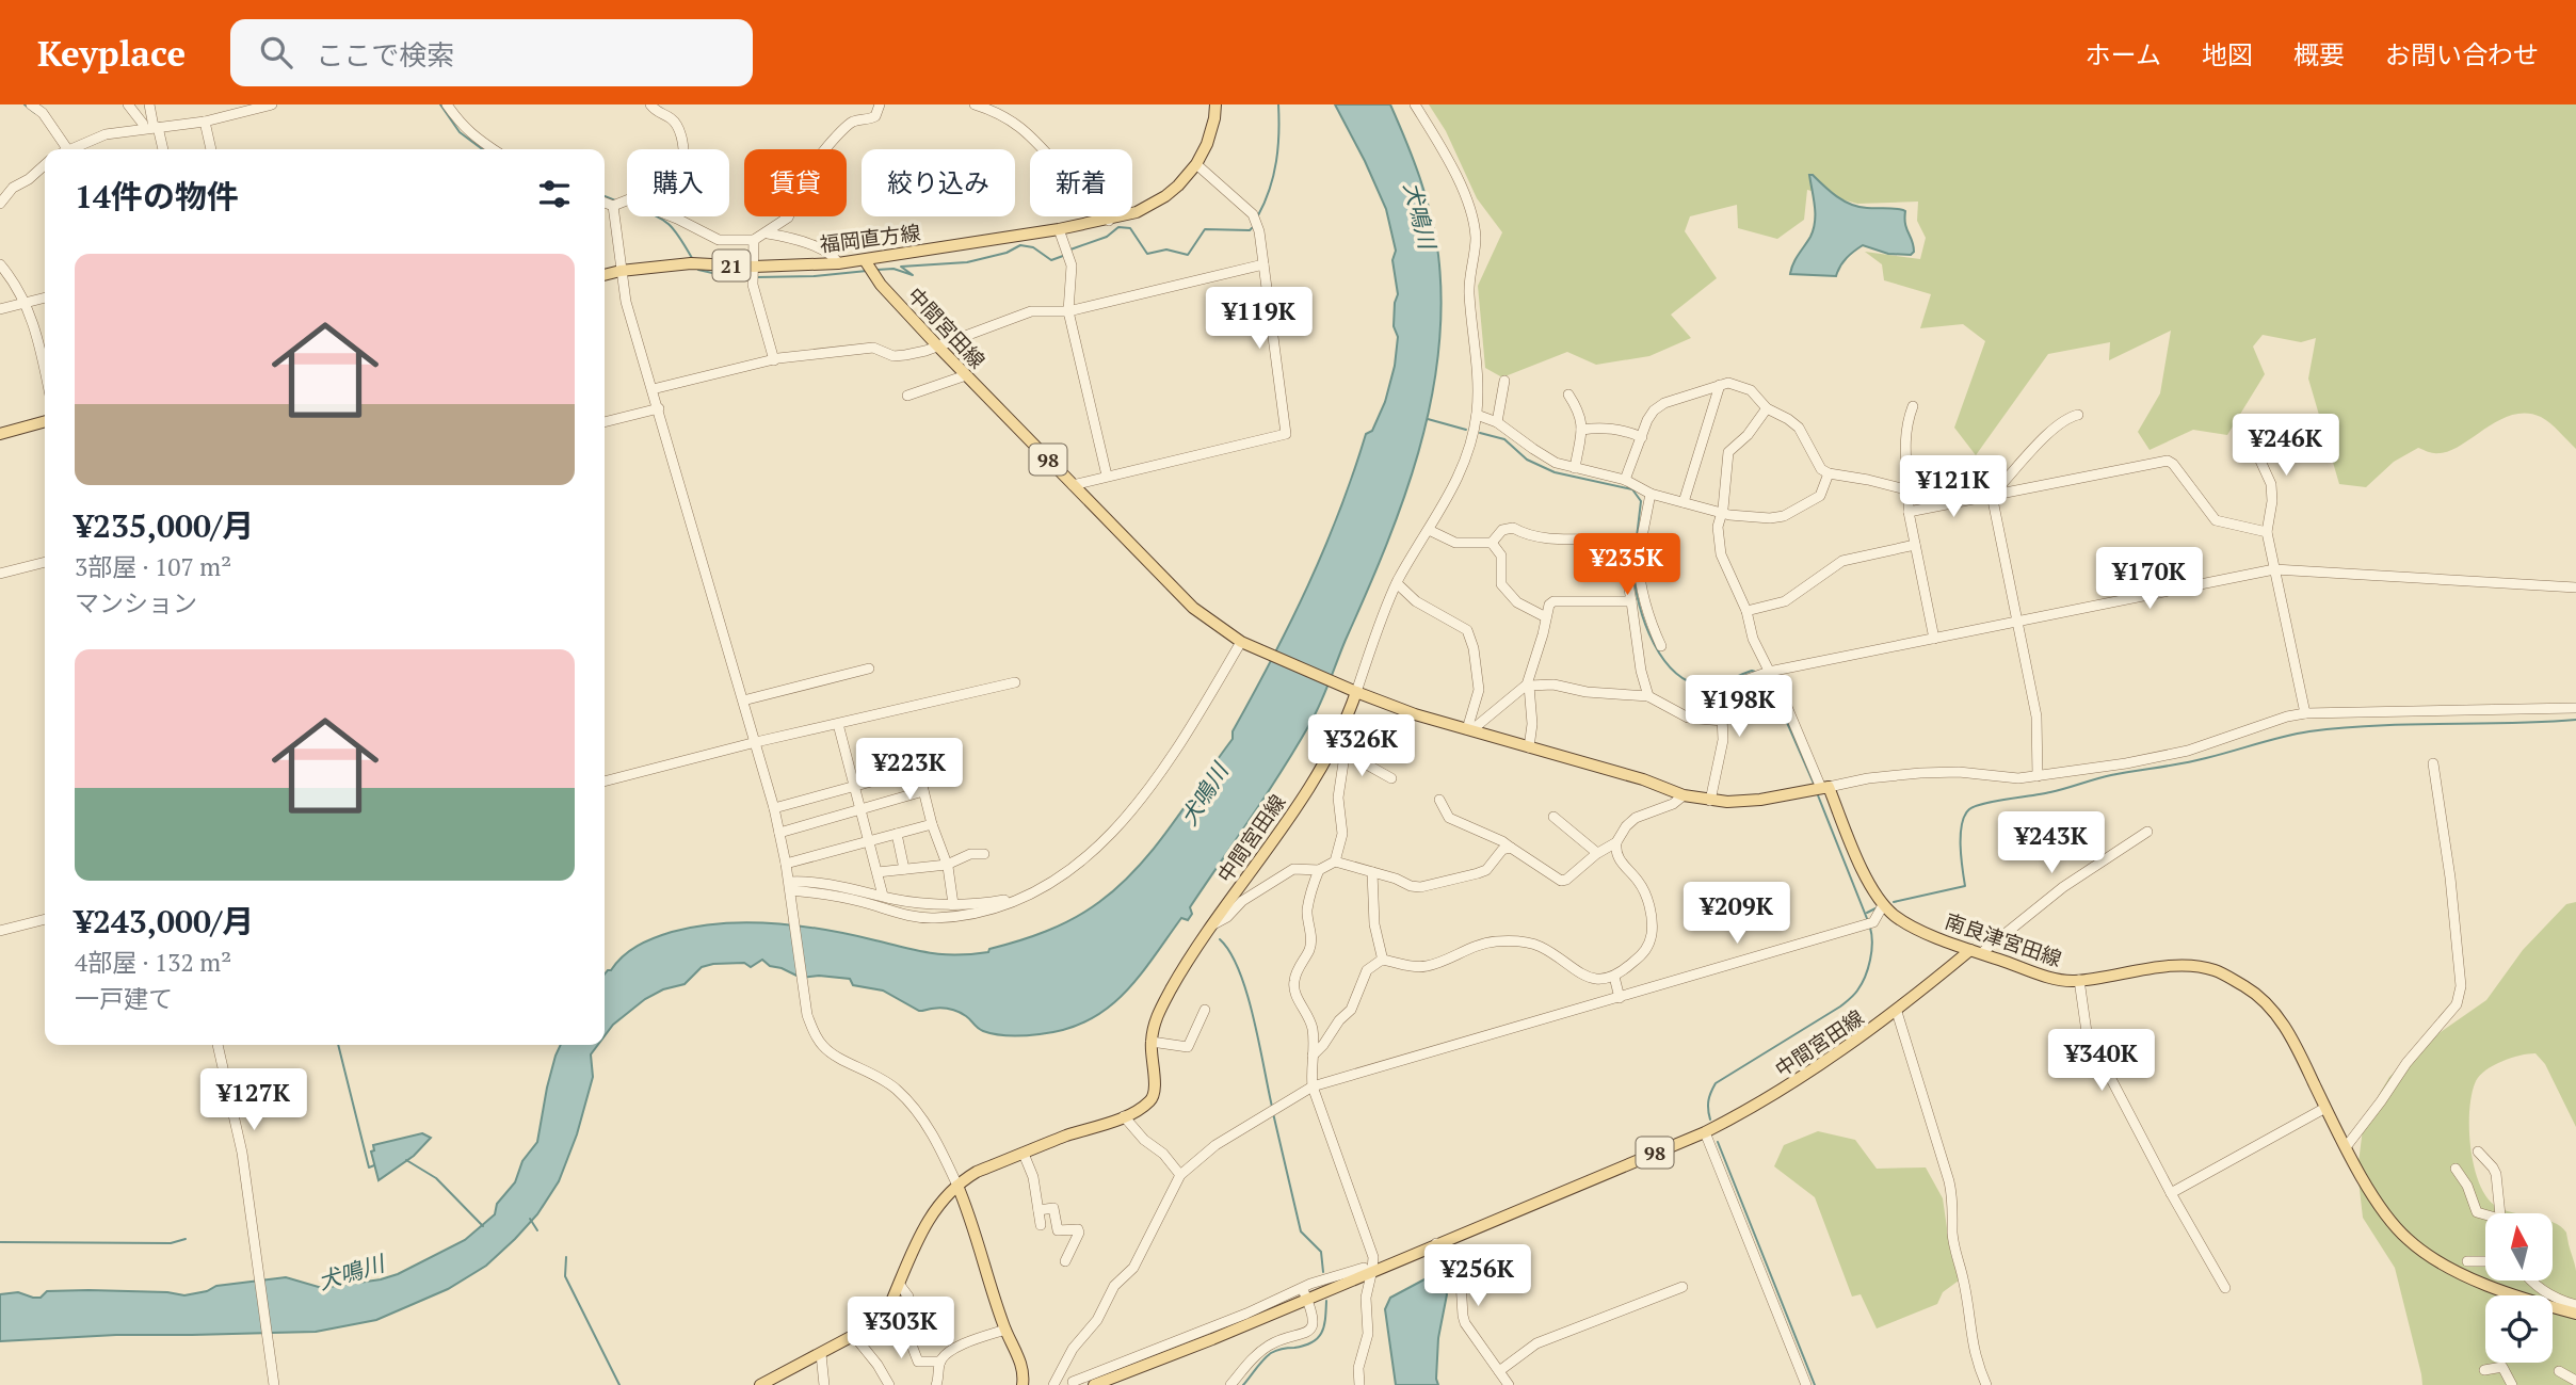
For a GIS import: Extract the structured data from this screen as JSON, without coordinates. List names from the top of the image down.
{
  "streets": {
    "main road": [
      "福岡直方線",
      "21",
      "中間宮田線",
      "98",
      "南良津宮田線"
    ]
  },
  "crossings": [
    ["福岡直方線", "中間宮田線"],
    ["中間宮田線", "南良津宮田線"]
  ],
  "water": ["犬鳴川"],
  "north": "top",
  "page": {
    "header": "Keyplace",
    "search": "ここで検索",
    "nav": [
      "ホーム",
      "地図",
      "概要",
      "お問い合わせ"
    ],
    "chip": [
      "購入",
      "賃貸",
      "絞り込み",
      "新着"
    ],
    "heading": "14件の物件",
    "list": [
      {
        "name": "¥235,000/月",
        "note": "3部屋 · 107 m² · マンション"
      },
      {
        "name": "¥243,000/月",
        "note": "4部屋 · 132 m² · 一戸建て"
      }
    ],
    "price": [
      "¥119K",
      "¥246K",
      "¥121K",
      "¥235K",
      "¥170K",
      "¥198K",
      "¥326K",
      "¥223K",
      "¥243K",
      "¥209K",
      "¥340K",
      "¥127K",
      "¥256K",
      "¥303K"
    ]
  }
}
